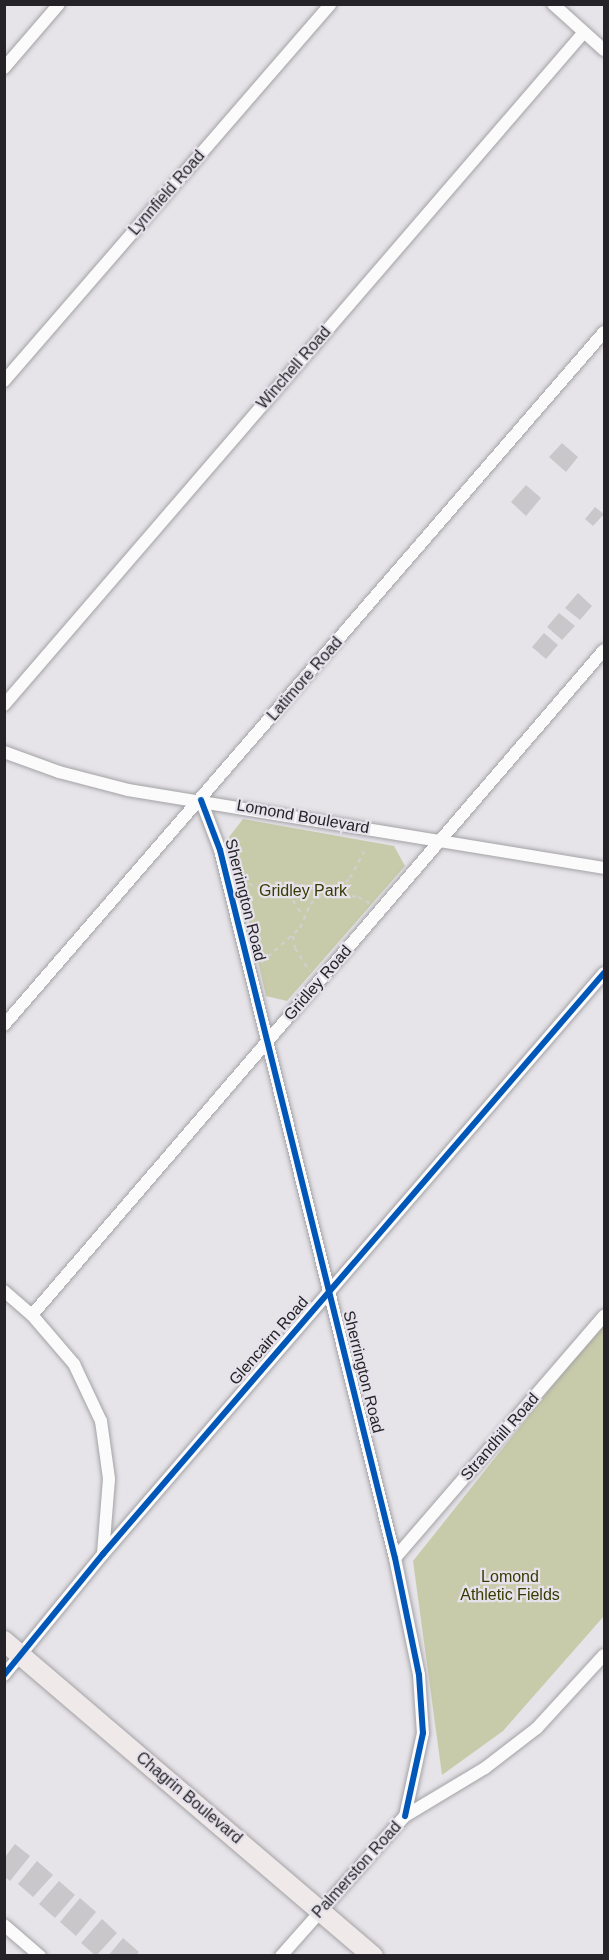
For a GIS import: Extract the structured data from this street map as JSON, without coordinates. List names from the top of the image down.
{
  "streets": {
    "main road": ["Chagrin Boulevard"],
    "street": [
      "Lynnfield Road",
      "Winchell Road",
      "Latimore Road",
      "Lomond Boulevard",
      "Sherrington Road",
      "Gridley Road",
      "Glencairn Road",
      "Strandhill Road",
      "Palmerston Road"
    ]
  },
  "crossings": [
    ["Latimore Road", "Lomond Boulevard"],
    ["Latimore Road", "Sherrington Road"],
    ["Lomond Boulevard", "Sherrington Road"],
    ["Lomond Boulevard", "Gridley Road"],
    ["Sherrington Road", "Gridley Road"],
    ["Sherrington Road", "Glencairn Road"],
    ["Sherrington Road", "Strandhill Road"],
    ["Sherrington Road", "Palmerston Road"],
    ["Glencairn Road", "Chagrin Boulevard"],
    ["Chagrin Boulevard", "Palmerston Road"]
  ],
  "parks": ["Gridley Park", "Lomond Athletic Fields"]
}
